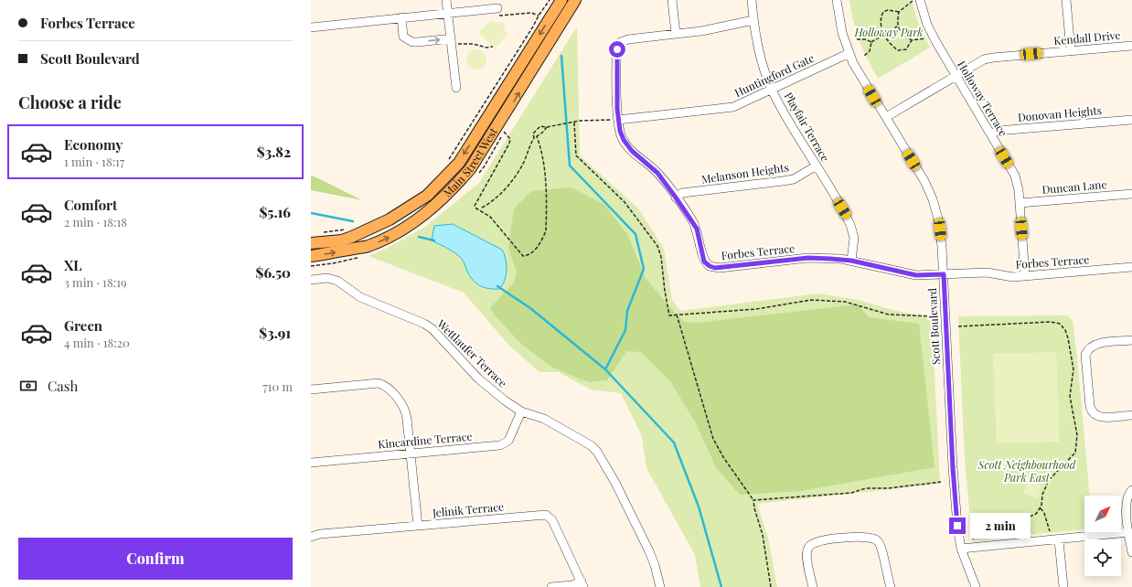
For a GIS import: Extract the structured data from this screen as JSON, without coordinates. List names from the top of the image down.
{
  "streets": {
    "main road": ["Main Street West"],
    "street": [
      "Kendall Drive",
      "Huntingford Gate",
      "Holloway Terrace",
      "Donovan Heights",
      "Playfair Terrace",
      "Melanson Heights",
      "Duncan Lane",
      "Forbes Terrace",
      "Scott Boulevard",
      "Wettlaufer Terrace",
      "Kincardine Terrace",
      "Jelinik Terrace"
    ]
  },
  "crossings": [
    ["Kendall Drive", "Holloway Terrace"],
    ["Kendall Drive", "Scott Boulevard"],
    ["Huntingford Gate", "Playfair Terrace"],
    ["Huntingford Gate", "Forbes Terrace"],
    ["Huntingford Gate", "Scott Boulevard"],
    ["Holloway Terrace", "Donovan Heights"],
    ["Holloway Terrace", "Duncan Lane"],
    ["Holloway Terrace", "Forbes Terrace"],
    ["Playfair Terrace", "Melanson Heights"],
    ["Playfair Terrace", "Forbes Terrace"],
    ["Melanson Heights", "Forbes Terrace"],
    ["Forbes Terrace", "Scott Boulevard"],
    ["Wettlaufer Terrace", "Kincardine Terrace"]
  ],
  "parks": ["Holloway Park", "Scott Neighbourhood Park East"],
  "north": "top right",
  "page": {
    "banner": ["Forbes Terrace", "Scott Boulevard"],
    "heading": "Choose a ride",
    "list": [
      {
        "name": "Economy",
        "note": "1 min · 18:17",
        "value": "$3.82"
      },
      {
        "name": "Comfort",
        "note": "2 min · 18:18",
        "value": "$5.16"
      },
      {
        "name": "XL",
        "note": "3 min · 18:19",
        "value": "$6.50"
      },
      {
        "name": "Green",
        "note": "4 min · 18:20",
        "value": "$3.91"
      }
    ],
    "pay": ["Cash", "710 m"],
    "bubble": "2 min",
    "buttons": "Confirm"
  }
}
